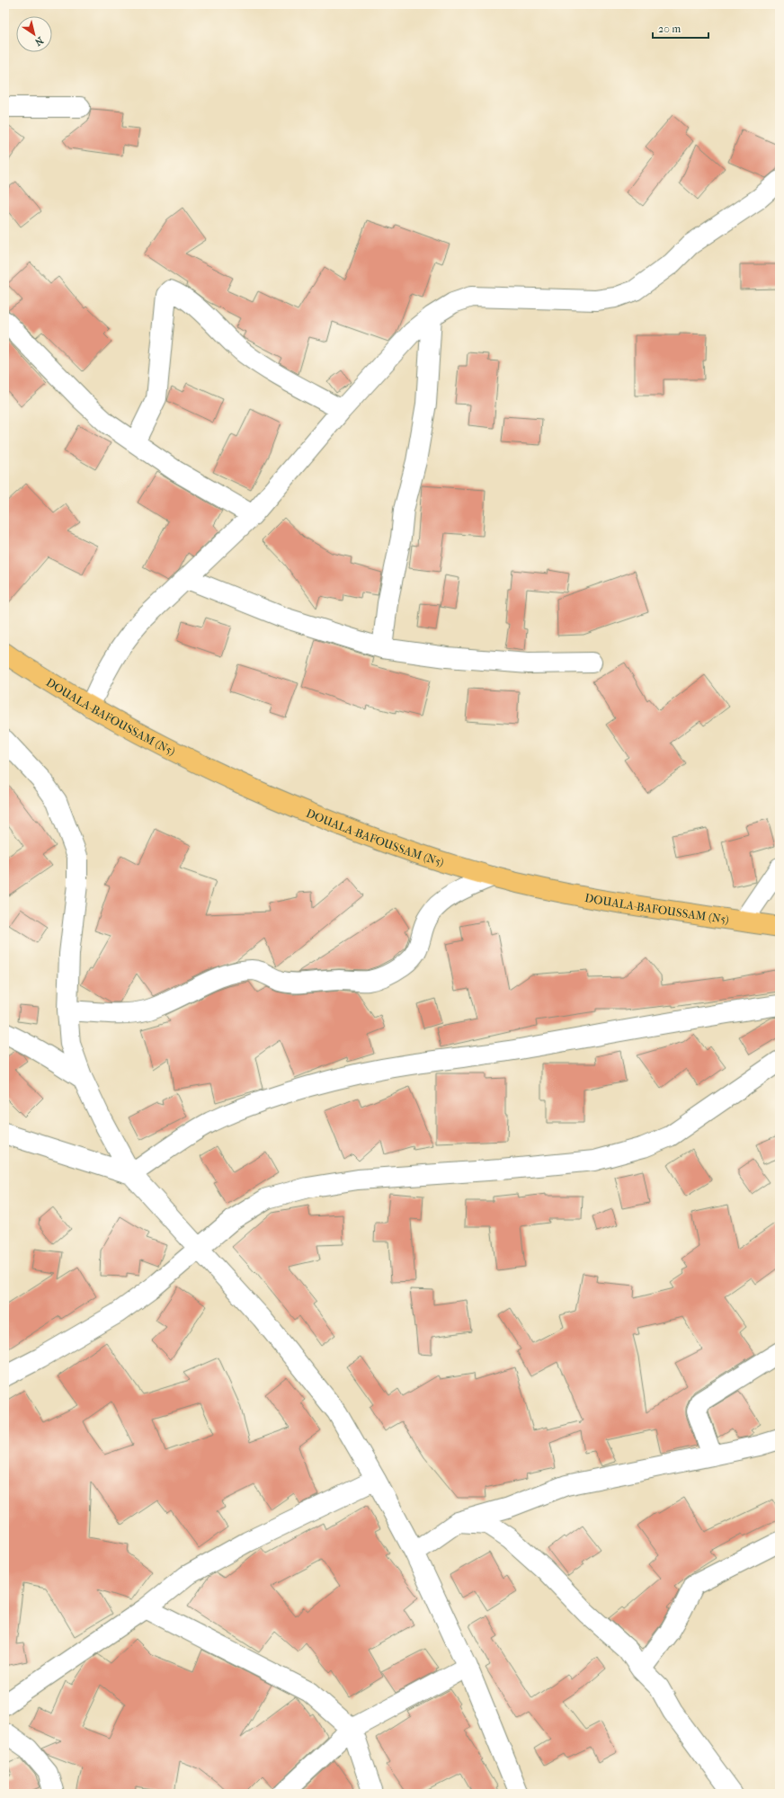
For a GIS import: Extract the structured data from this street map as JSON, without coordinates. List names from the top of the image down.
{
  "streets": {
    "highway": ["DOUALA-BAFOUSSAM (N5)"]
  },
  "scale_bar": "20 m",
  "north": "bottom right"
}
